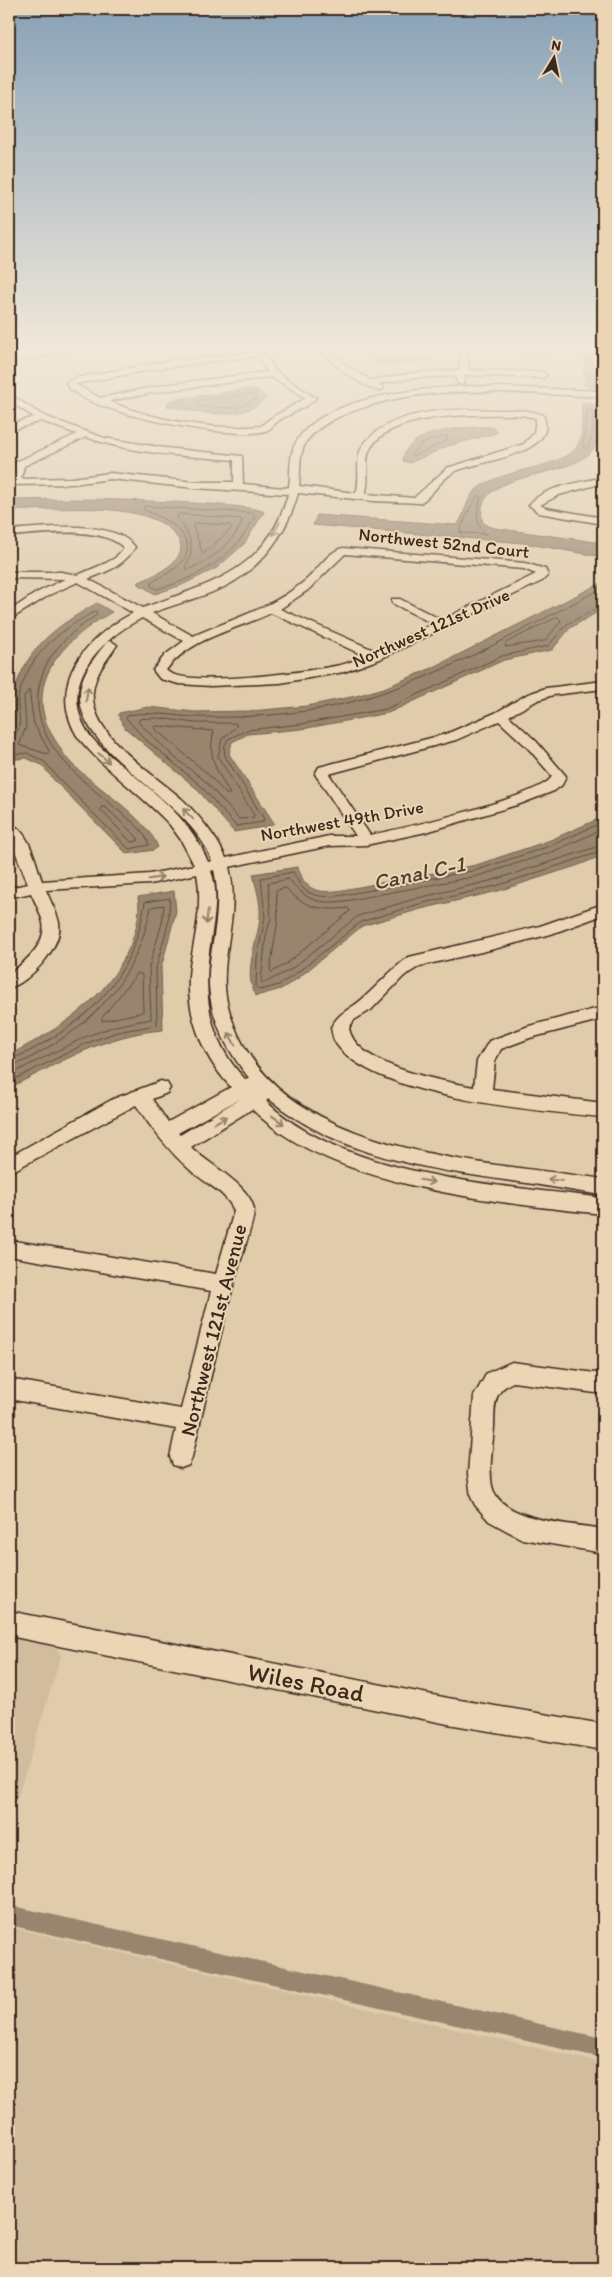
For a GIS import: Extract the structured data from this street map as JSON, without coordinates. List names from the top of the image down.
{
  "streets": {
    "street": [
      "Northwest 52nd Court",
      "Northwest 121st Drive",
      "Northwest 49th Drive",
      "Northwest 121st Avenue",
      "Wiles Road"
    ]
  },
  "crossings": [
    ["Northwest 52nd Court", "Northwest 121st Drive"]
  ],
  "water": ["Canal C-1"],
  "north": "top"
}
